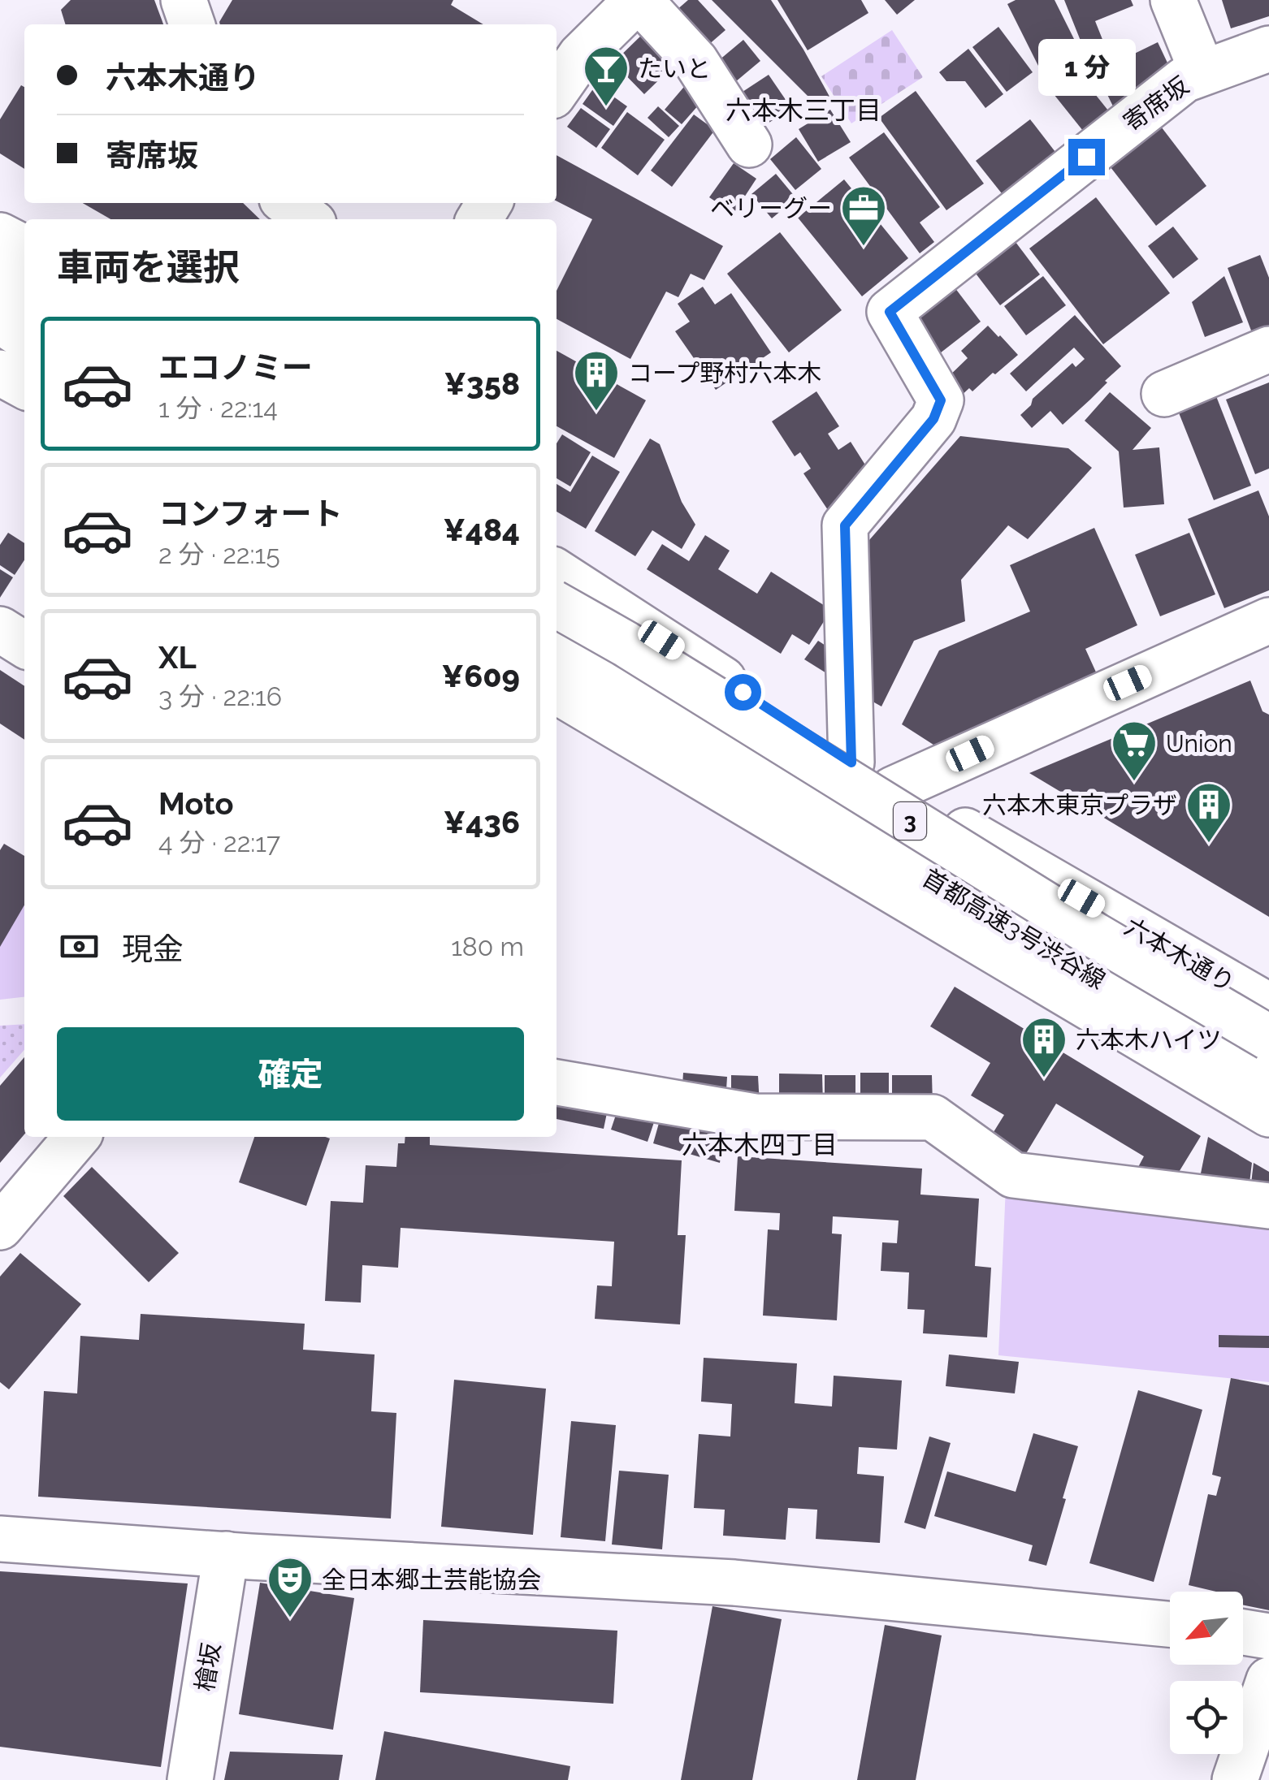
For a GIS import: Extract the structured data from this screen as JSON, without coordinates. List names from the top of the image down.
{
  "streets": {
    "main road": [
      "寄席坂",
      "3",
      "首都高速3号渋谷線",
      "六本木通り",
      "檜坂"
    ]
  },
  "crossings": [
    ["寄席坂", "六本木通り"]
  ],
  "districts": ["六本木三丁目", "六本木四丁目"],
  "places": {
    "bar": ["たいと"],
    "office": ["ベリーグー"],
    "building": ["コープ野村六本木", "六本木東京プラザ", "六本木ハイツ"],
    "supermarket": ["Union"],
    "theatre": ["全日本郷土芸能協会"]
  },
  "north": "bottom left",
  "page": {
    "banner": ["六本木通り", "寄席坂"],
    "bubble": "1 分",
    "heading": "車両を選択",
    "list": [
      {
        "name": "エコノミー",
        "note": "1 分 · 22:14",
        "value": "¥358"
      },
      {
        "name": "コンフォート",
        "note": "2 分 · 22:15",
        "value": "¥484"
      },
      {
        "name": "XL",
        "note": "3 分 · 22:16",
        "value": "¥609"
      },
      {
        "name": "Moto",
        "note": "4 分 · 22:17",
        "value": "¥436"
      }
    ],
    "pay": ["現金", "180 m"],
    "buttons": "確定"
  }
}
